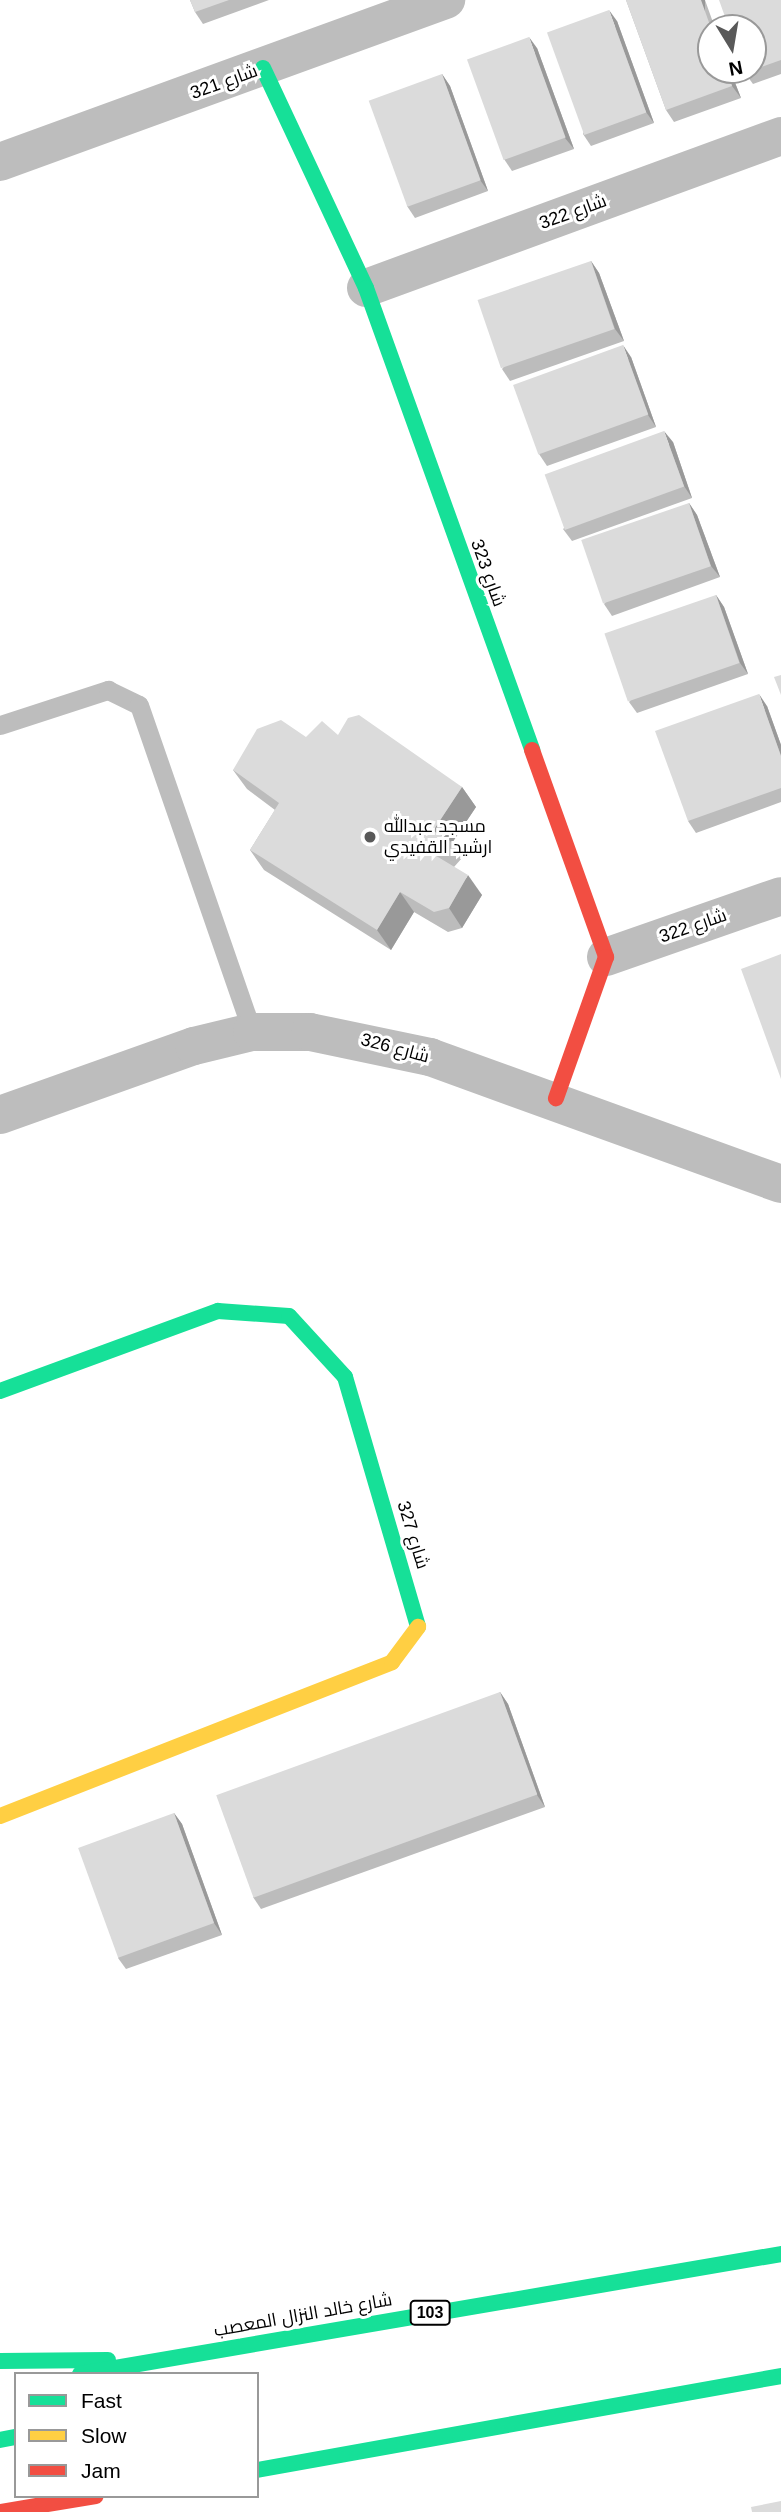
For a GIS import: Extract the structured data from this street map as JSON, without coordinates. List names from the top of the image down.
{
  "streets": {
    "street": [
      "شارع 321",
      "شارع 322",
      "شارع 323",
      "شارع 326",
      "شارع 327",
      "103",
      "شارع خالد النزال المعصب"
    ]
  },
  "crossings": [
    ["شارع 321", "شارع 323"],
    ["شارع 322", "شارع 323"]
  ],
  "places": ["مسجد عبدالله ارشيد القفيدي"],
  "legend": ["Fast", "Slow", "Jam"],
  "north": "bottom"
}
